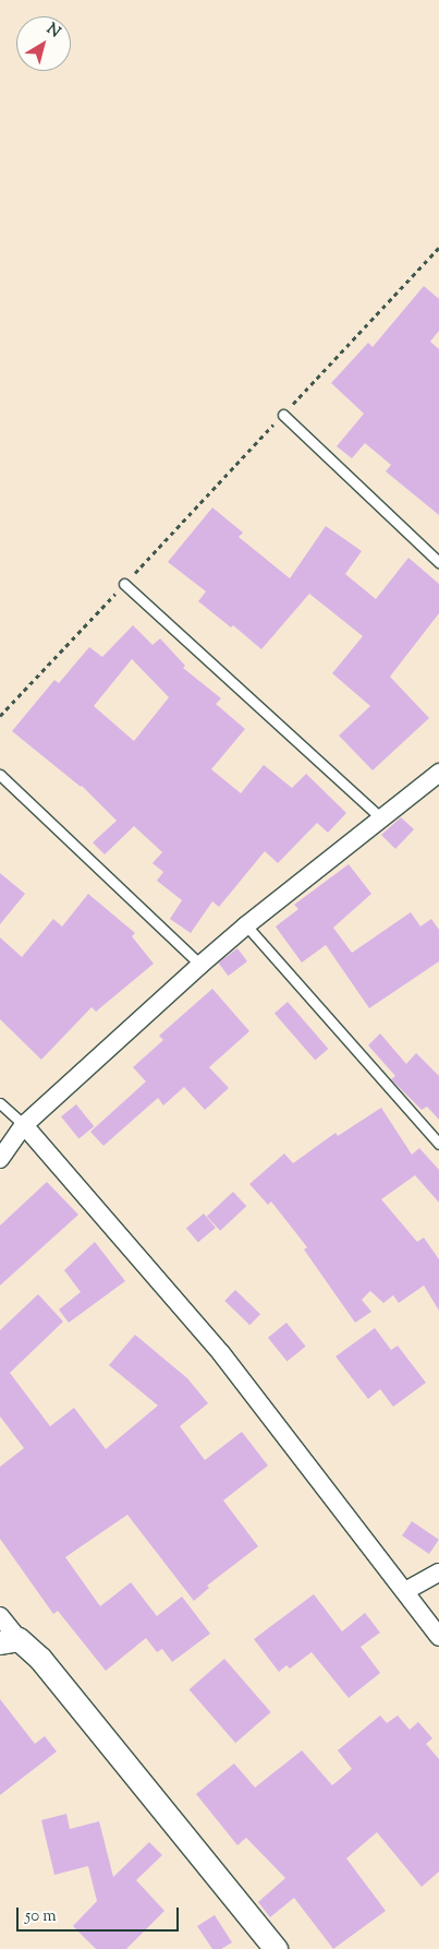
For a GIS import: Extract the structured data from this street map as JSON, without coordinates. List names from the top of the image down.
{
  "scale_bar": "50 m",
  "north": "top right"
}
